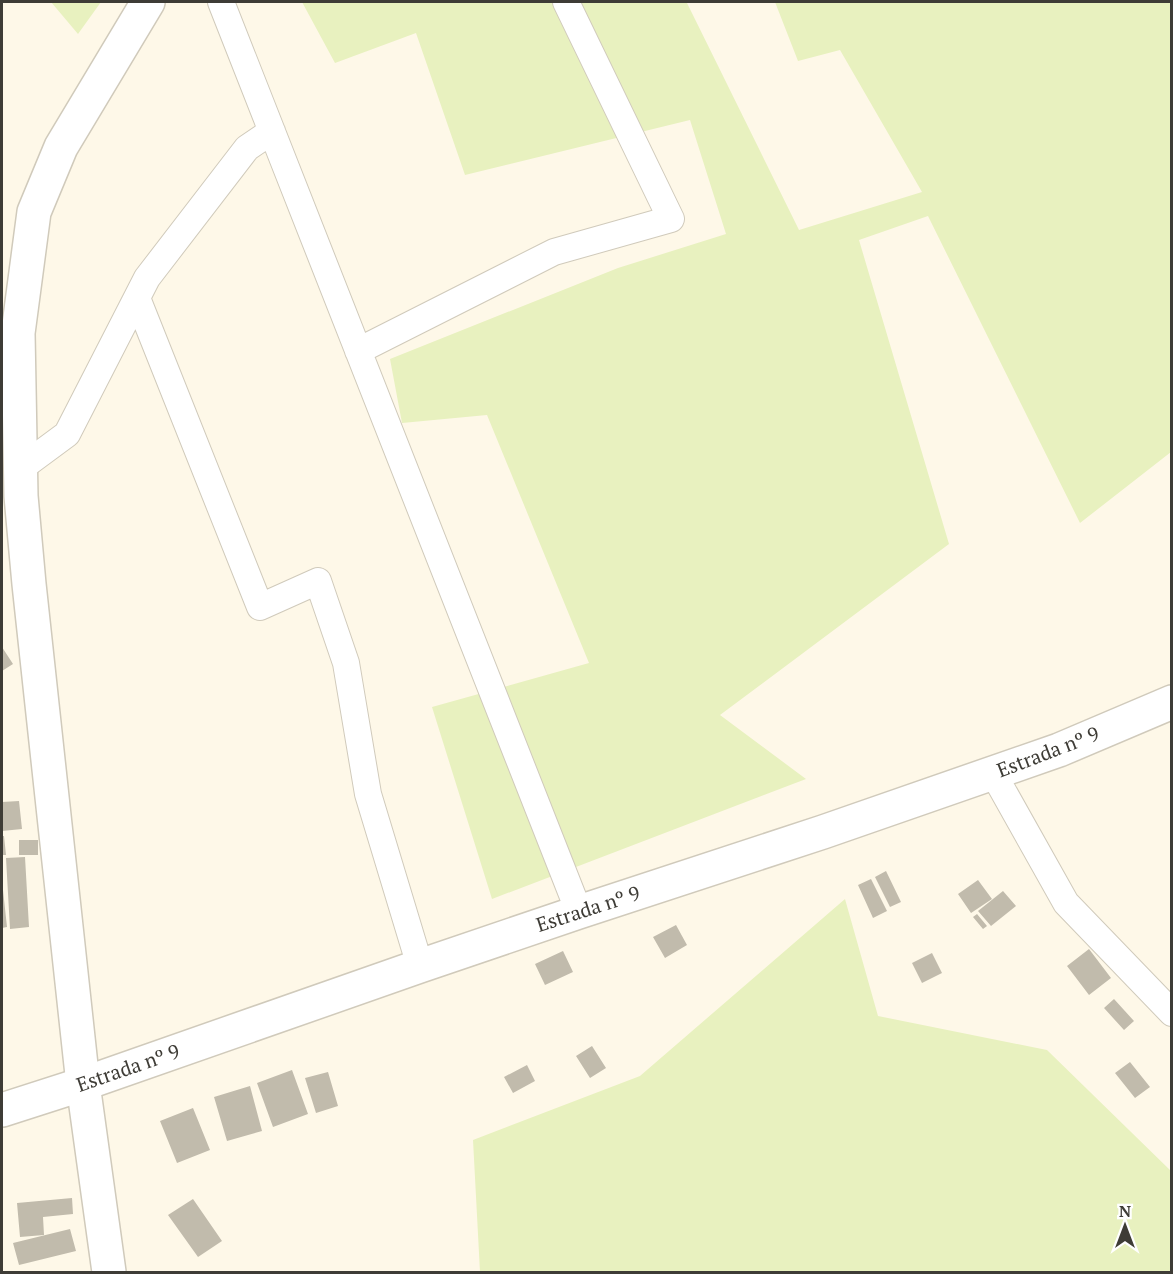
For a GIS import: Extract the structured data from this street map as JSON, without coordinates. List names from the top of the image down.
{
  "streets": {
    "main road": ["Estrada nº 9"]
  },
  "north": "top"
}
